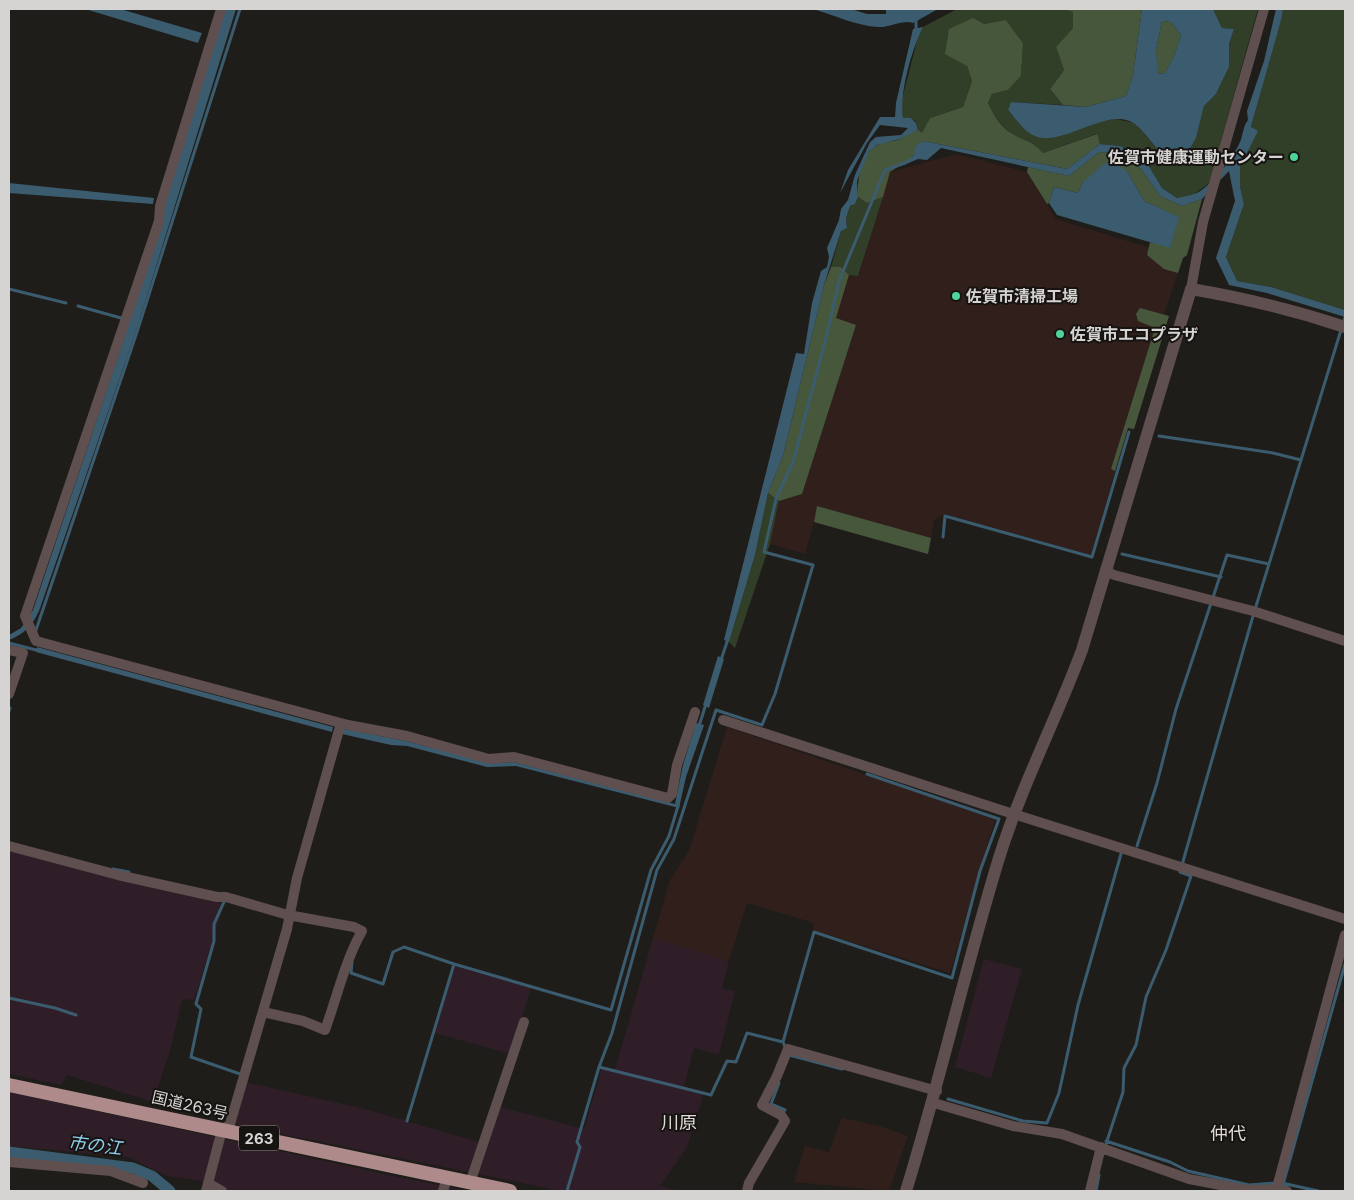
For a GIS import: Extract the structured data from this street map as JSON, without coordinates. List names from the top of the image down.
{
  "streets": {
    "highway": ["国道263号", "263"]
  },
  "districts": ["川原", "仲代"],
  "water": ["市の江"],
  "places": ["佐賀市健康運動センター", "佐賀市清掃工場", "佐賀市エコプラザ"]
}
